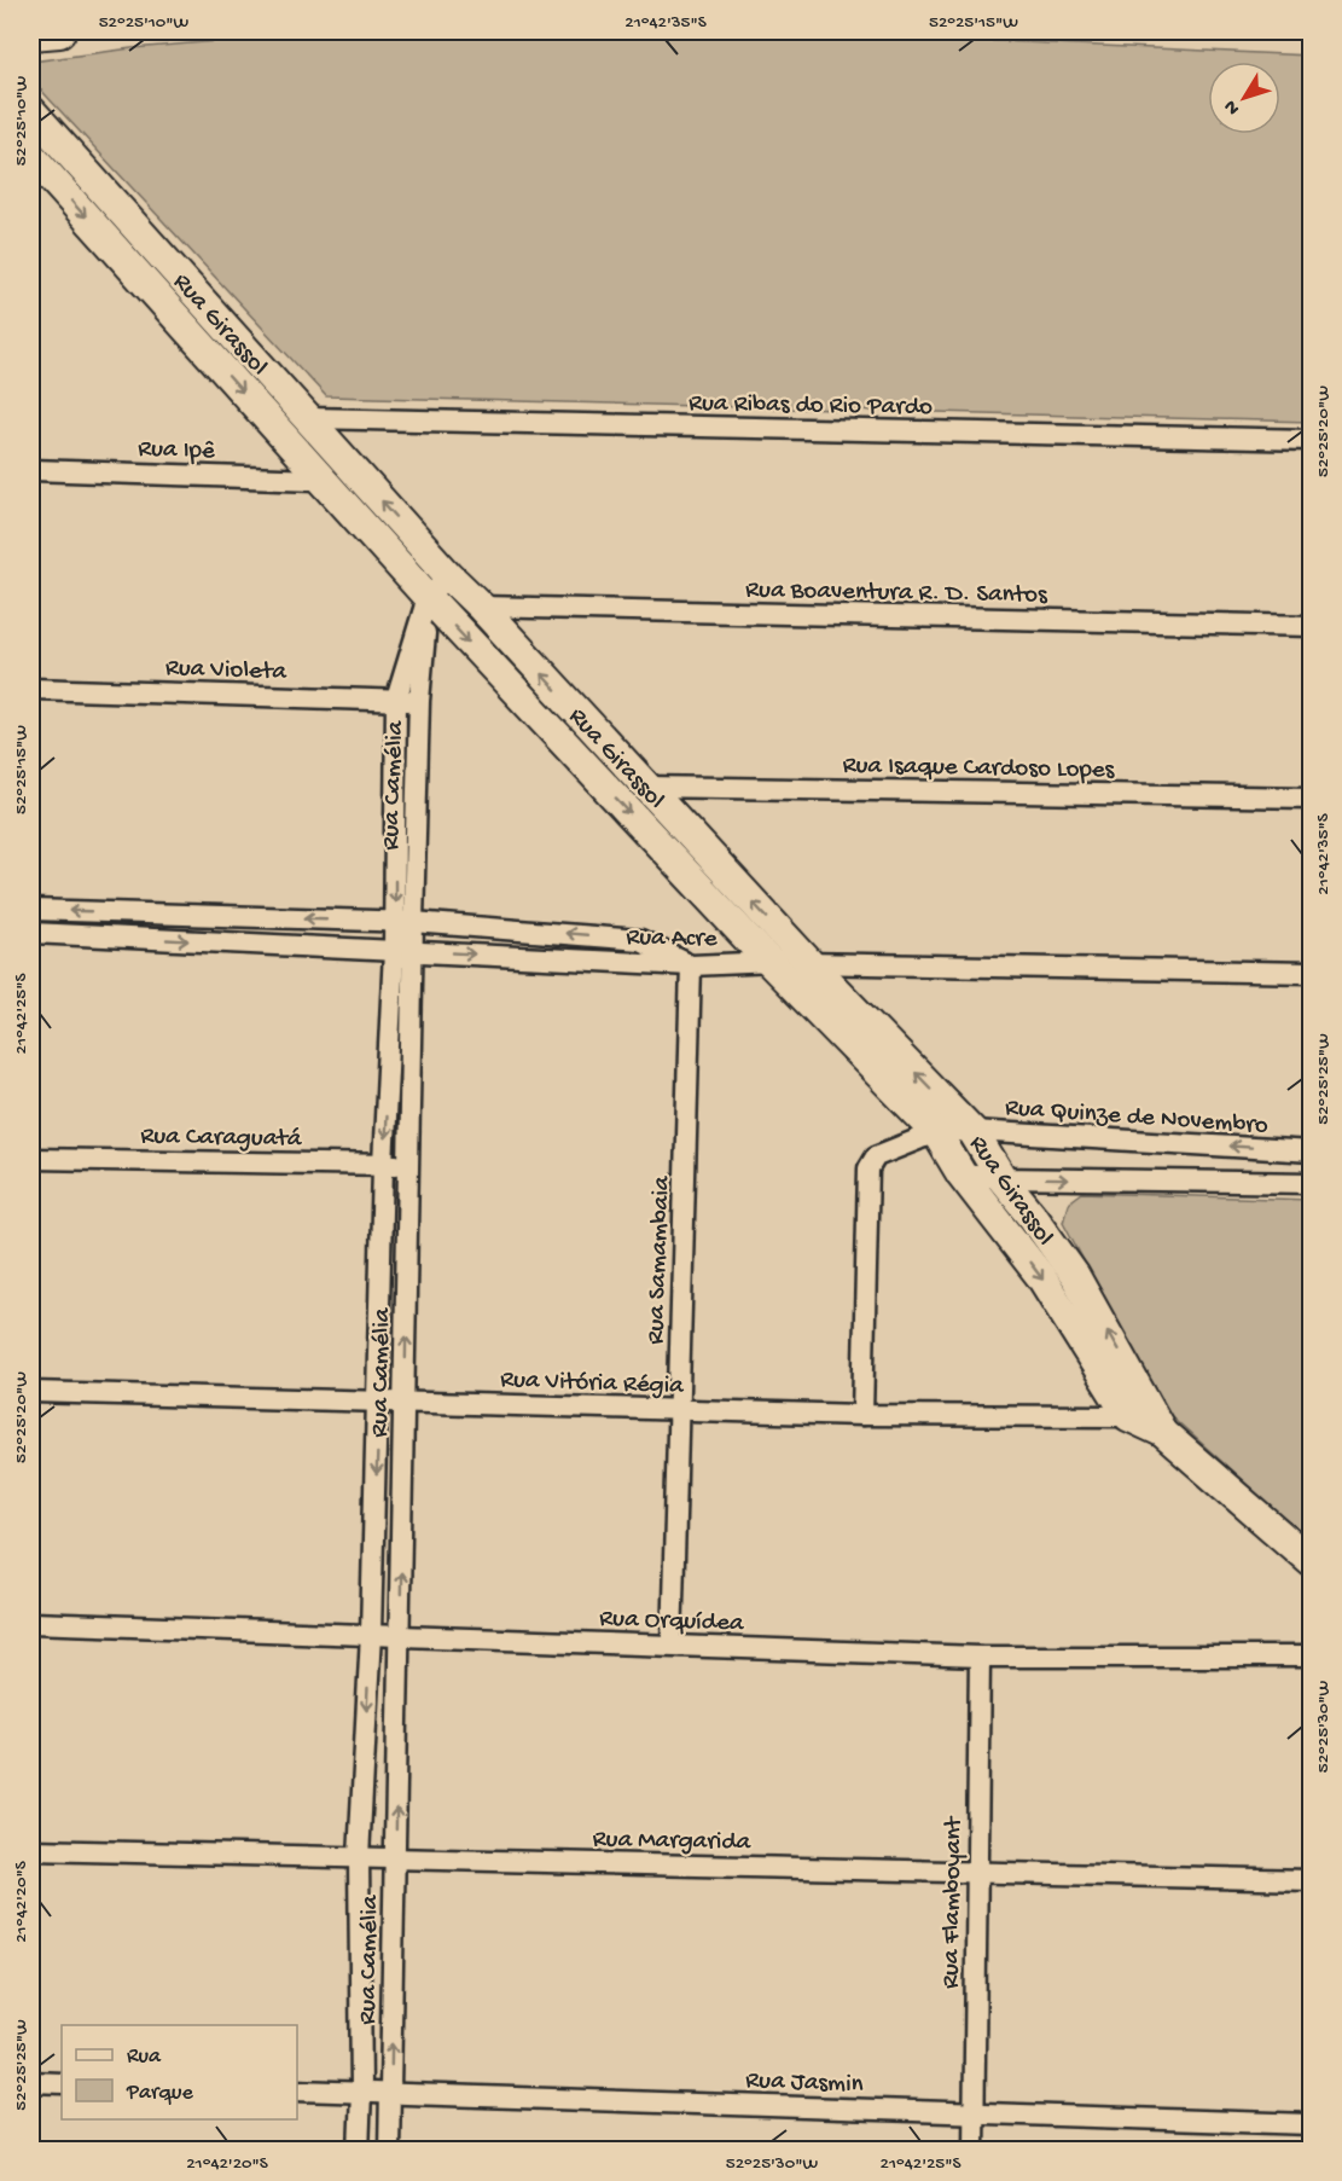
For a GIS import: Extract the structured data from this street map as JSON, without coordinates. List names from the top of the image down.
{
  "streets": {
    "street": [
      "Rua Girassol",
      "Rua Ribas do Rio Pardo",
      "Rua Ipê",
      "Rua Boaventura R. D. Santos",
      "Rua Violeta",
      "Rua Isaque Cardoso Lopes",
      "Rua Camélia",
      "Rua Acre",
      "Rua Quinze de Novembro",
      "Rua Caraguatá",
      "Rua Samambaia",
      "Rua Vitória Régia",
      "Rua Orquídea",
      "Rua Margarida",
      "Rua Flamboyant",
      "Rua Jasmin"
    ]
  },
  "crossings": [
    ["Rua Girassol", "Rua Ribas do Rio Pardo"],
    ["Rua Girassol", "Rua Ipê"],
    ["Rua Girassol", "Rua Boaventura R. D. Santos"],
    ["Rua Girassol", "Rua Isaque Cardoso Lopes"],
    ["Rua Girassol", "Rua Camélia"],
    ["Rua Girassol", "Rua Acre"],
    ["Rua Girassol", "Rua Quinze de Novembro"],
    ["Rua Girassol", "Rua Vitória Régia"],
    ["Rua Violeta", "Rua Camélia"],
    ["Rua Camélia", "Rua Acre"],
    ["Rua Camélia", "Rua Caraguatá"],
    ["Rua Camélia", "Rua Vitória Régia"],
    ["Rua Camélia", "Rua Orquídea"],
    ["Rua Camélia", "Rua Margarida"],
    ["Rua Camélia", "Rua Jasmin"],
    ["Rua Acre", "Rua Samambaia"],
    ["Rua Quinze de Novembro", "Rua Vitória Régia"],
    ["Rua Samambaia", "Rua Vitória Régia"],
    ["Rua Samambaia", "Rua Orquídea"],
    ["Rua Orquídea", "Rua Flamboyant"],
    ["Rua Margarida", "Rua Flamboyant"],
    ["Rua Flamboyant", "Rua Jasmin"]
  ],
  "legend": ["Rua", "Parque"],
  "north": "bottom left",
  "coordinates": [
    "52°25'10\"W",
    "21°42'35\"S",
    "52°25'15\"W",
    "52°25'20\"W",
    "21°42'25\"S",
    "52°25'25\"W",
    "52°25'30\"W",
    "21°42'20\"S"
  ]
}
